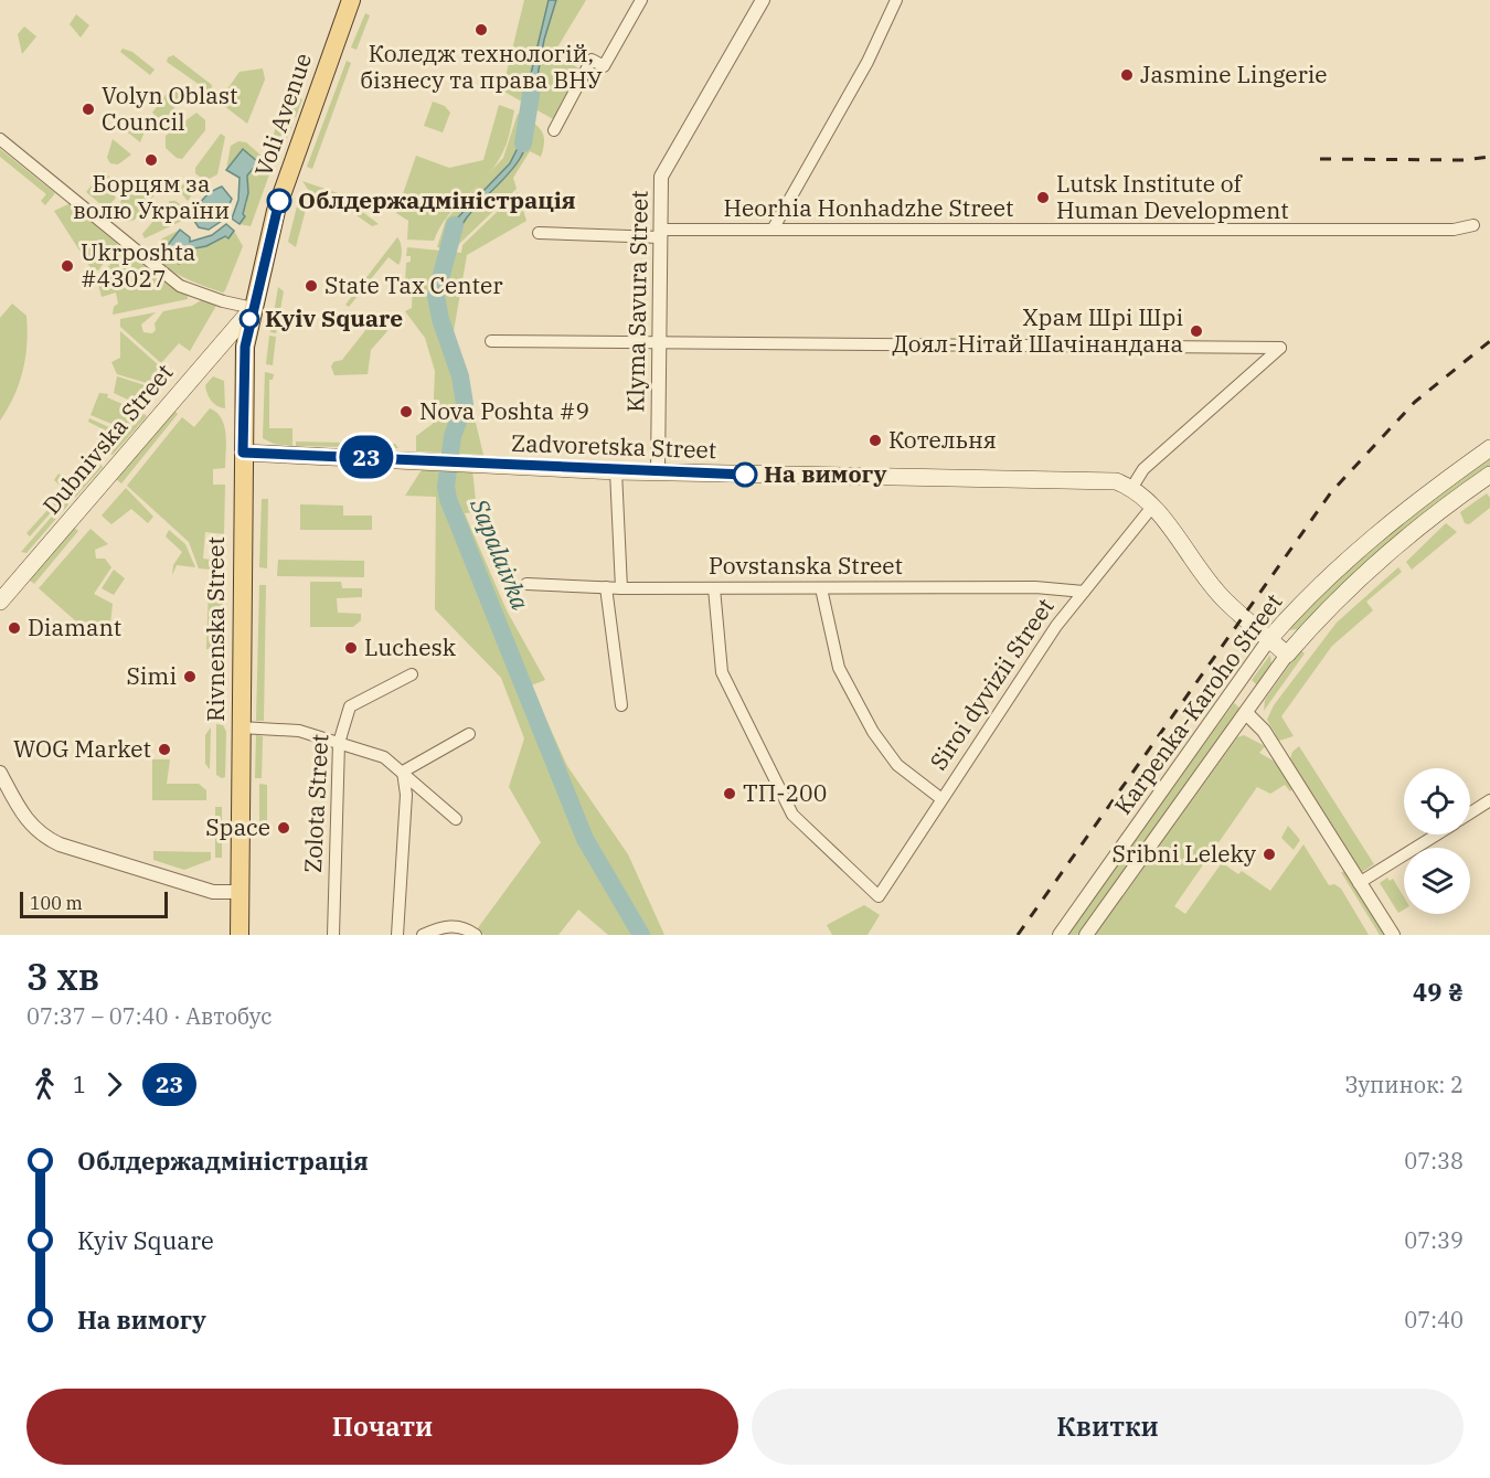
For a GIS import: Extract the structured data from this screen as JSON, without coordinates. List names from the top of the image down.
{
  "streets": {
    "main road": [
      "Voli Avenue",
      "Dubnivska Street",
      "Zadvoretska Street",
      "Rivnenska Street",
      "Karpenka-Karoho Street"
    ],
    "street": [
      "Heorhia Honhadzhe Street",
      "Klyma Savura Street",
      "Povstanska Street",
      "Siroi dyvizii Street",
      "Zolota Street"
    ]
  },
  "crossings": [
    ["Voli Avenue", "Dubnivska Street"],
    ["Voli Avenue", "Rivnenska Street"],
    ["Heorhia Honhadzhe Street", "Klyma Savura Street"],
    ["Klyma Savura Street", "Zadvoretska Street"],
    ["Dubnivska Street", "Rivnenska Street"],
    ["Zadvoretska Street", "Rivnenska Street"],
    ["Povstanska Street", "Siroi dyvizii Street"]
  ],
  "water": ["Sapalaivka"],
  "places": [
    "Коледж технологій, бізнесу та права ВНУ",
    "Jasmine Lingerie",
    "Volyn Oblast Council",
    "Борцям за волю України",
    "Lutsk Institute of Human Development",
    "Облдержадміністрація",
    "Ukrposhta #43027",
    "State Tax Center",
    "Kyiv Square",
    "Храм Шрі Шрі Доял-Нітай Шачінандана",
    "Nova Poshta #9",
    "Котельня",
    "На вимогу",
    "Diamant",
    "Luchesk",
    "Simi",
    "WOG Market",
    "ТП-200",
    "Space",
    "Sribni Leleky"
  ],
  "lines": ["bus line 23"],
  "scale_bar": "100 m",
  "page": {
    "on_map": "23",
    "scale": "100 m",
    "heading": ["3 хв", "07:37 – 07:40 · Автобус", "49 ₴"],
    "legs": ["1", "23", "Зупинок: 2"],
    "list": [
      {
        "name": "Облдержадміністрація",
        "value": "07:38"
      },
      {
        "name": "Kyiv Square",
        "value": "07:39"
      },
      {
        "name": "На вимогу",
        "value": "07:40"
      }
    ],
    "buttons": ["Почати", "Квитки"]
  }
}
